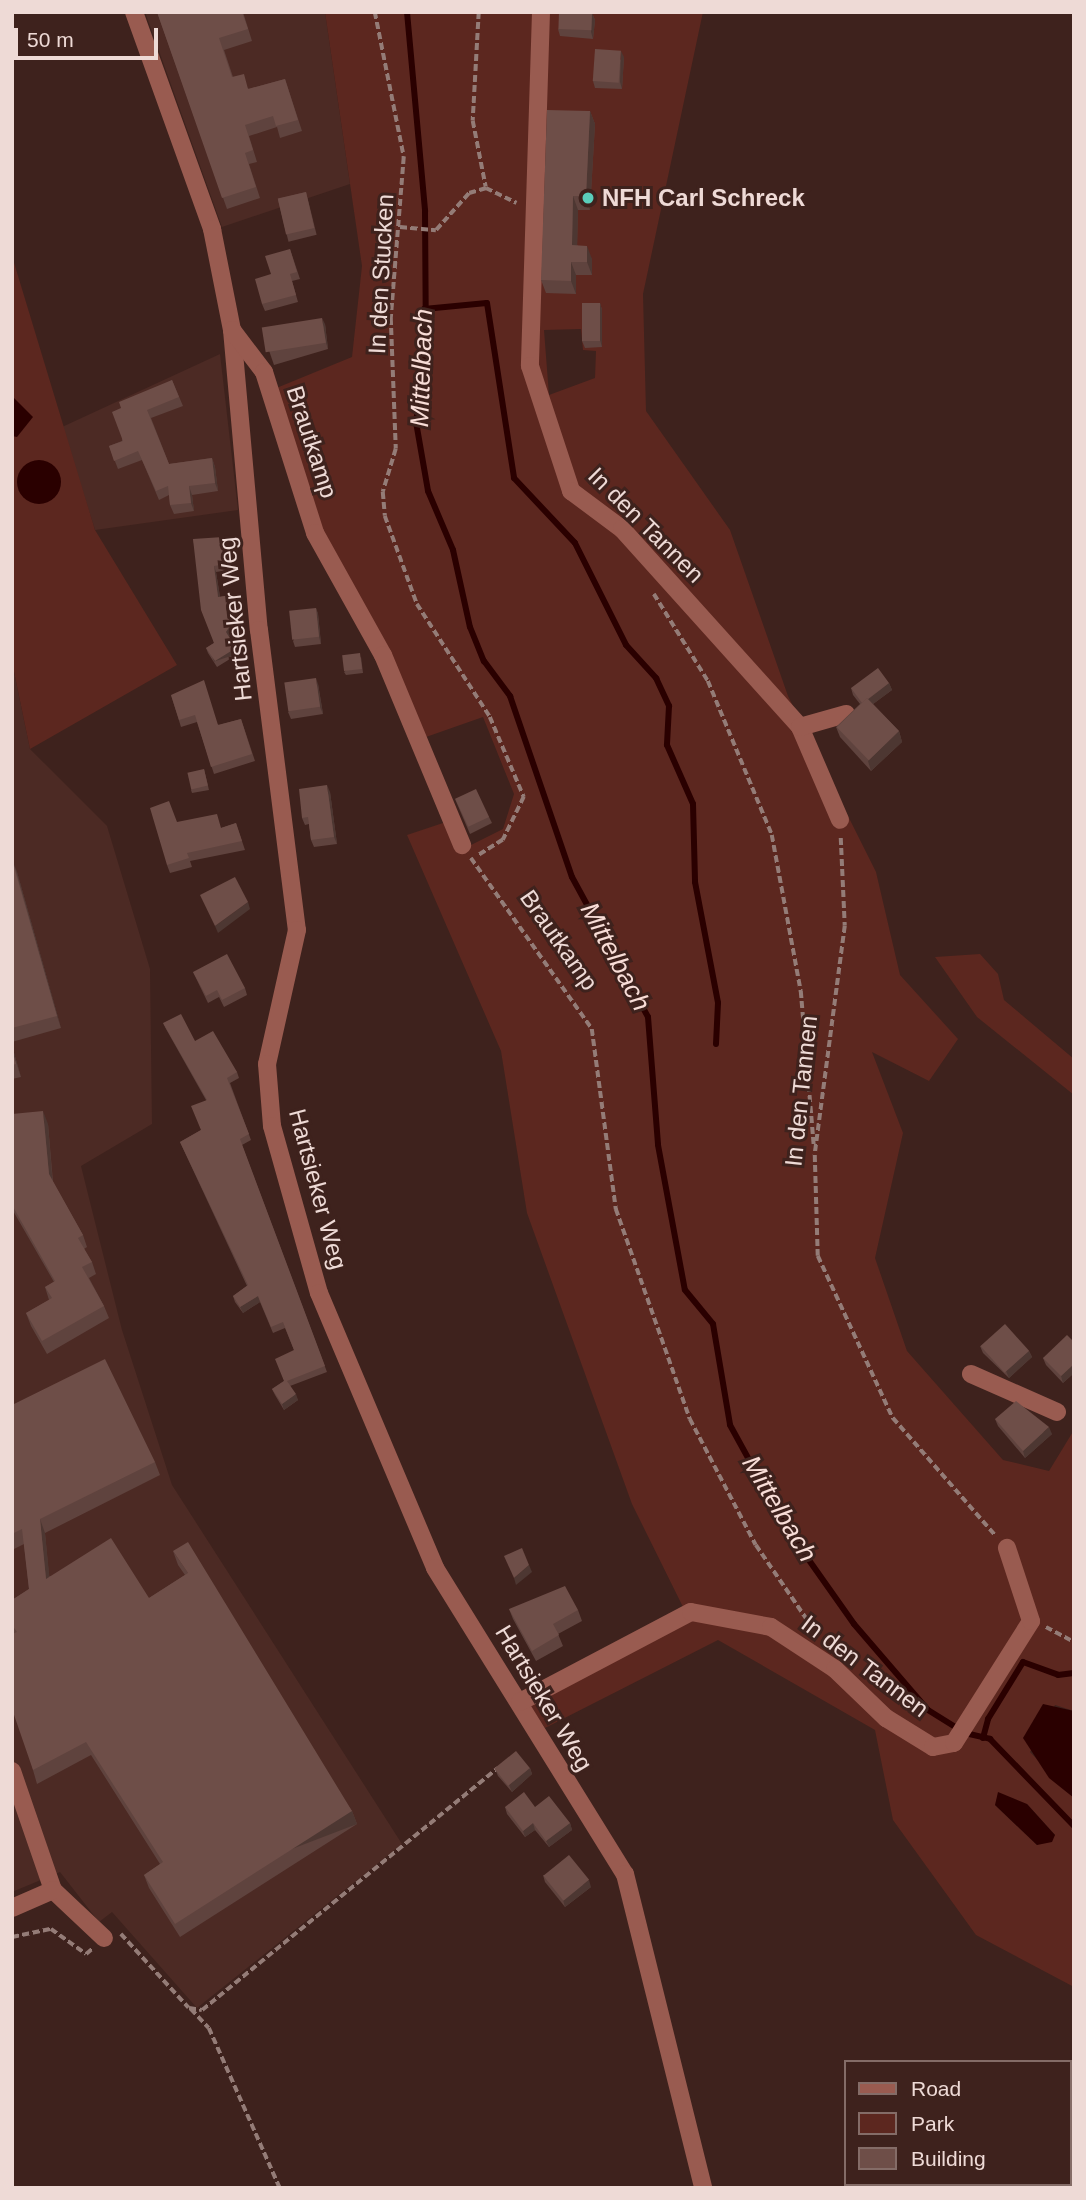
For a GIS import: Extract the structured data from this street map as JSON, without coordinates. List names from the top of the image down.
{
  "streets": {
    "street": ["Brautkamp", "In den Tannen", "Hartsieker Weg"],
    "path": ["In den Stucken"]
  },
  "crossings": [
    ["In den Stucken", "Brautkamp"],
    ["Brautkamp", "Hartsieker Weg"],
    ["In den Tannen", "Hartsieker Weg"]
  ],
  "water": ["Mittelbach"],
  "places": ["NFH Carl Schreck"],
  "legend": ["Road", "Park", "Building"],
  "scale_bar": "50 m"
}
